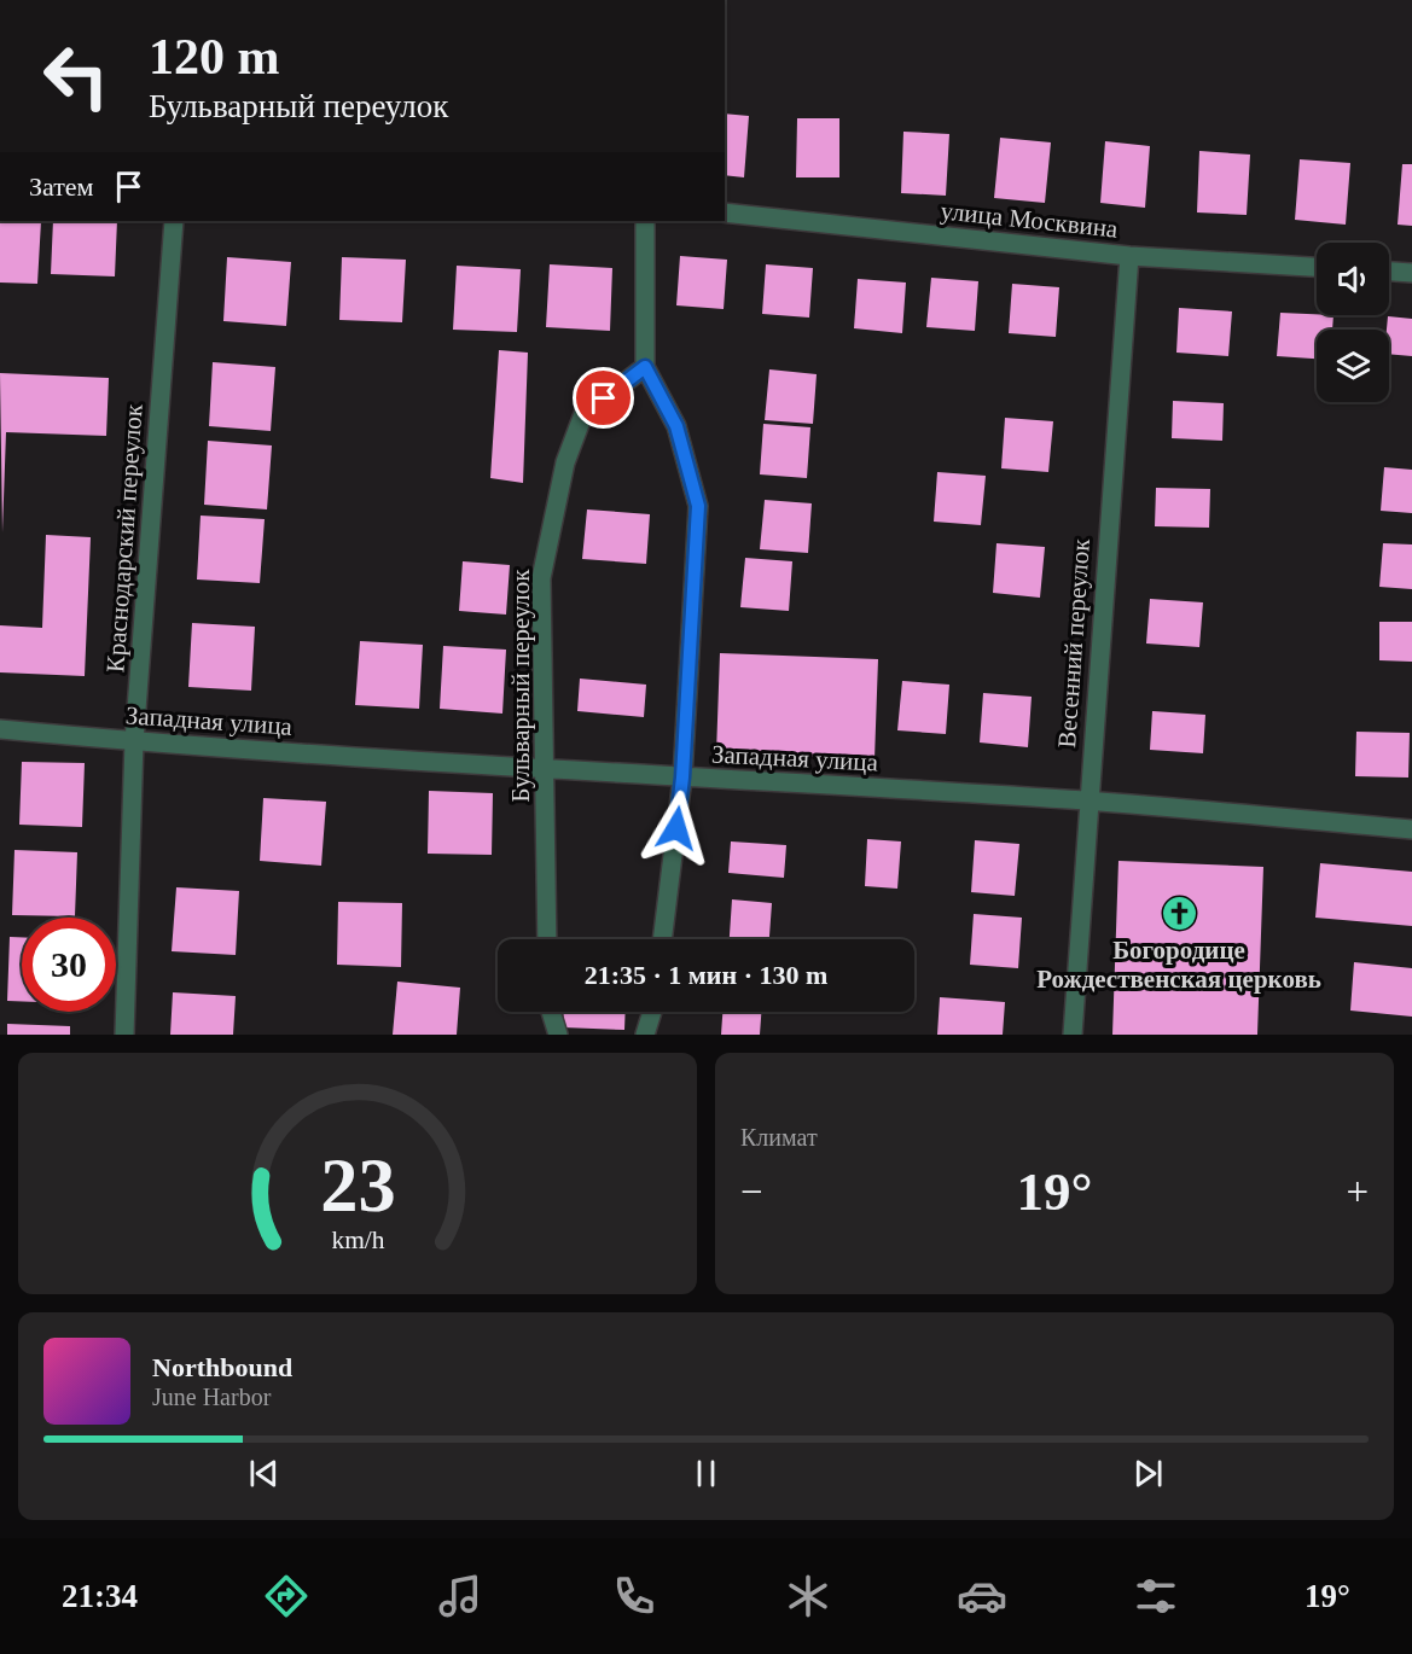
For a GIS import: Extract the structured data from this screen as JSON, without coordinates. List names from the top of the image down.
{
  "streets": {
    "street": [
      "улица Москвина",
      "Краснодарский переулок",
      "Весенний переулок",
      "Бульварный переулок",
      "Западная улица"
    ]
  },
  "crossings": [
    ["улица Москвина", "Весенний переулок"],
    ["Краснодарский переулок", "Западная улица"],
    ["Весенний переулок", "Западная улица"],
    ["Бульварный переулок", "Западная улица"]
  ],
  "places": {
    "church": ["Богородице Рождественская церковь"]
  },
  "page": {
    "turn": ["120 m", "Бульварный переулок"],
    "then": "Затем",
    "limit": "30",
    "trip": "21:35 · 1 мин · 130 m",
    "tile": "Климат",
    "heat": ["−", "19°", "+"],
    "song": ["Northbound", "June Harbor"],
    "tabs": ["21:34", "19°"],
    "gauge": ["23", "km/h"]
  }
}
